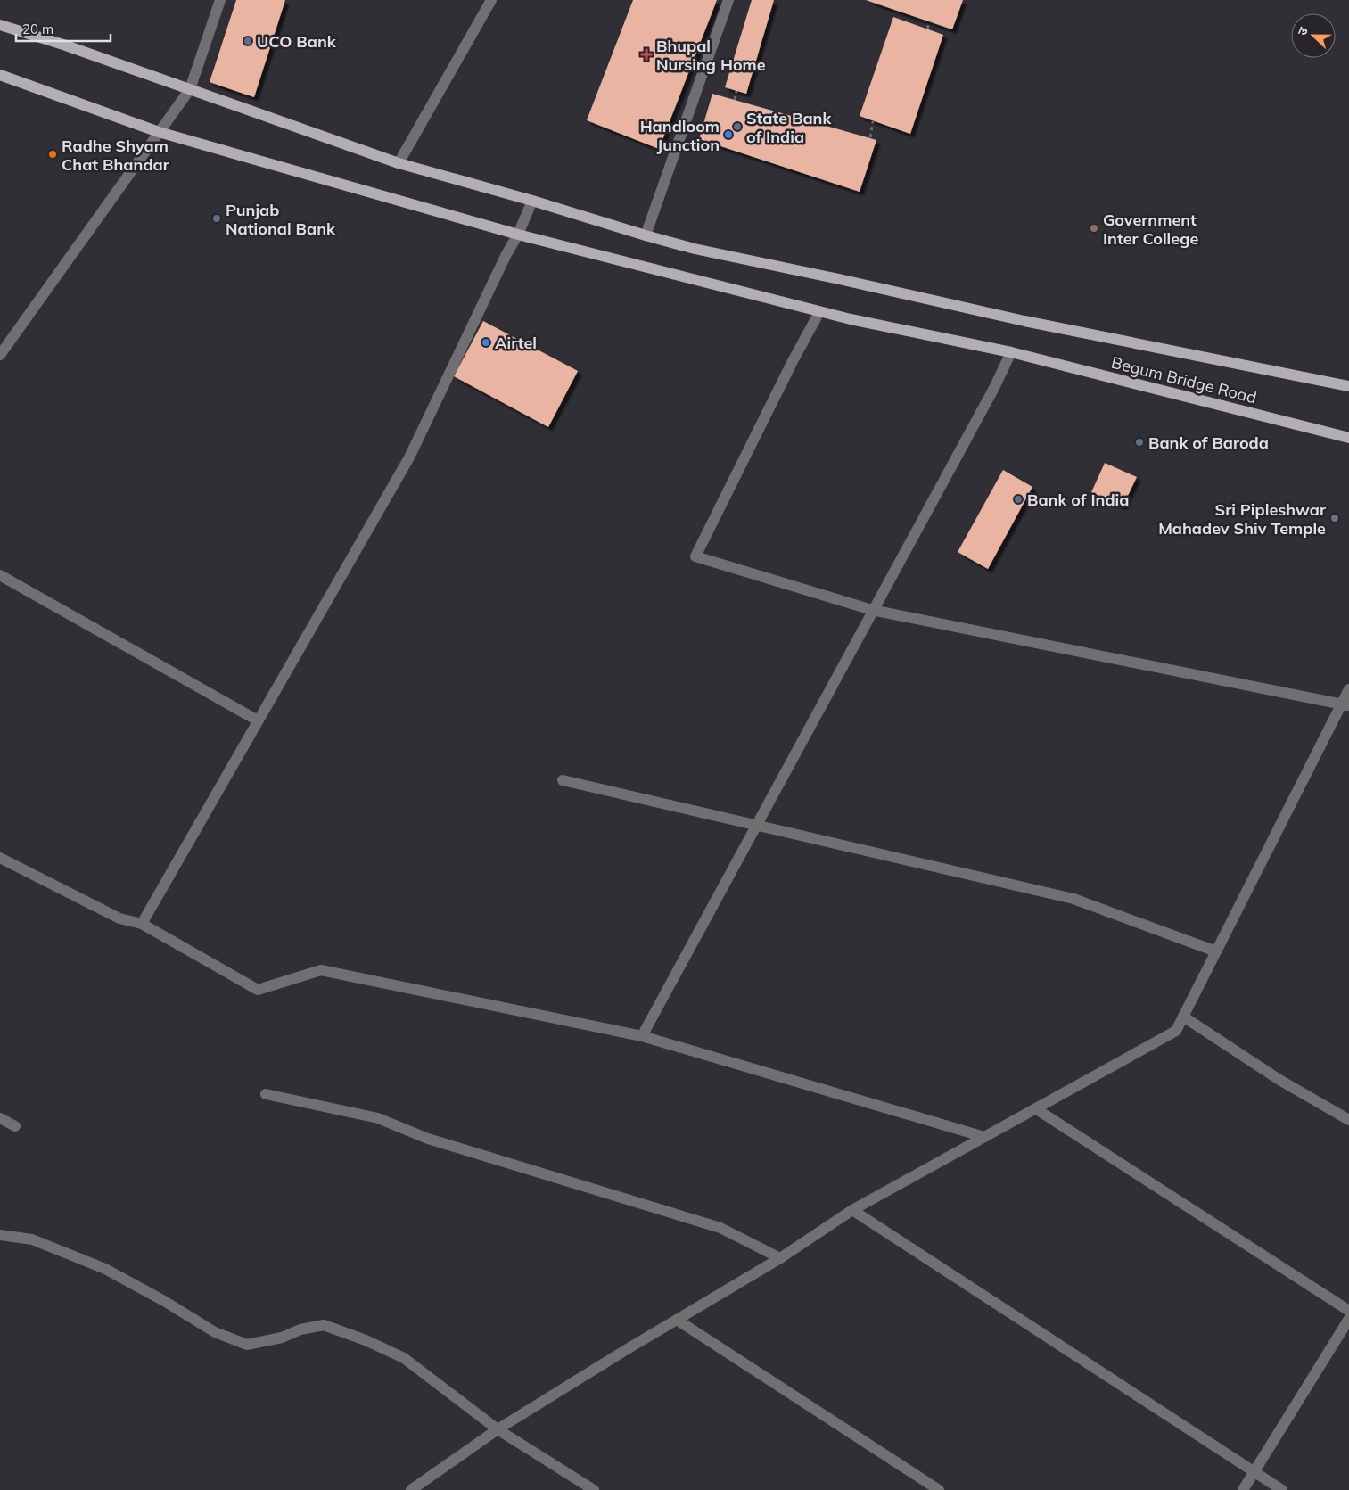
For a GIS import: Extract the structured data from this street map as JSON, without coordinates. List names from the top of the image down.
{
  "streets": {
    "main road": ["Begum Bridge Road"]
  },
  "places": {
    "other": [
      "UCO Bank",
      "State Bank of India",
      "Handloom Junction",
      "Radhe Shyam Chat Bhandar",
      "Punjab National Bank",
      "Government Inter College",
      "Airtel",
      "Bank of Baroda",
      "Bank of India",
      "Sri Pipleshwar Mahadev Shiv Temple"
    ],
    "health": ["Bhupal Nursing Home"]
  },
  "scale_bar": "20 m",
  "north": "left"
}
